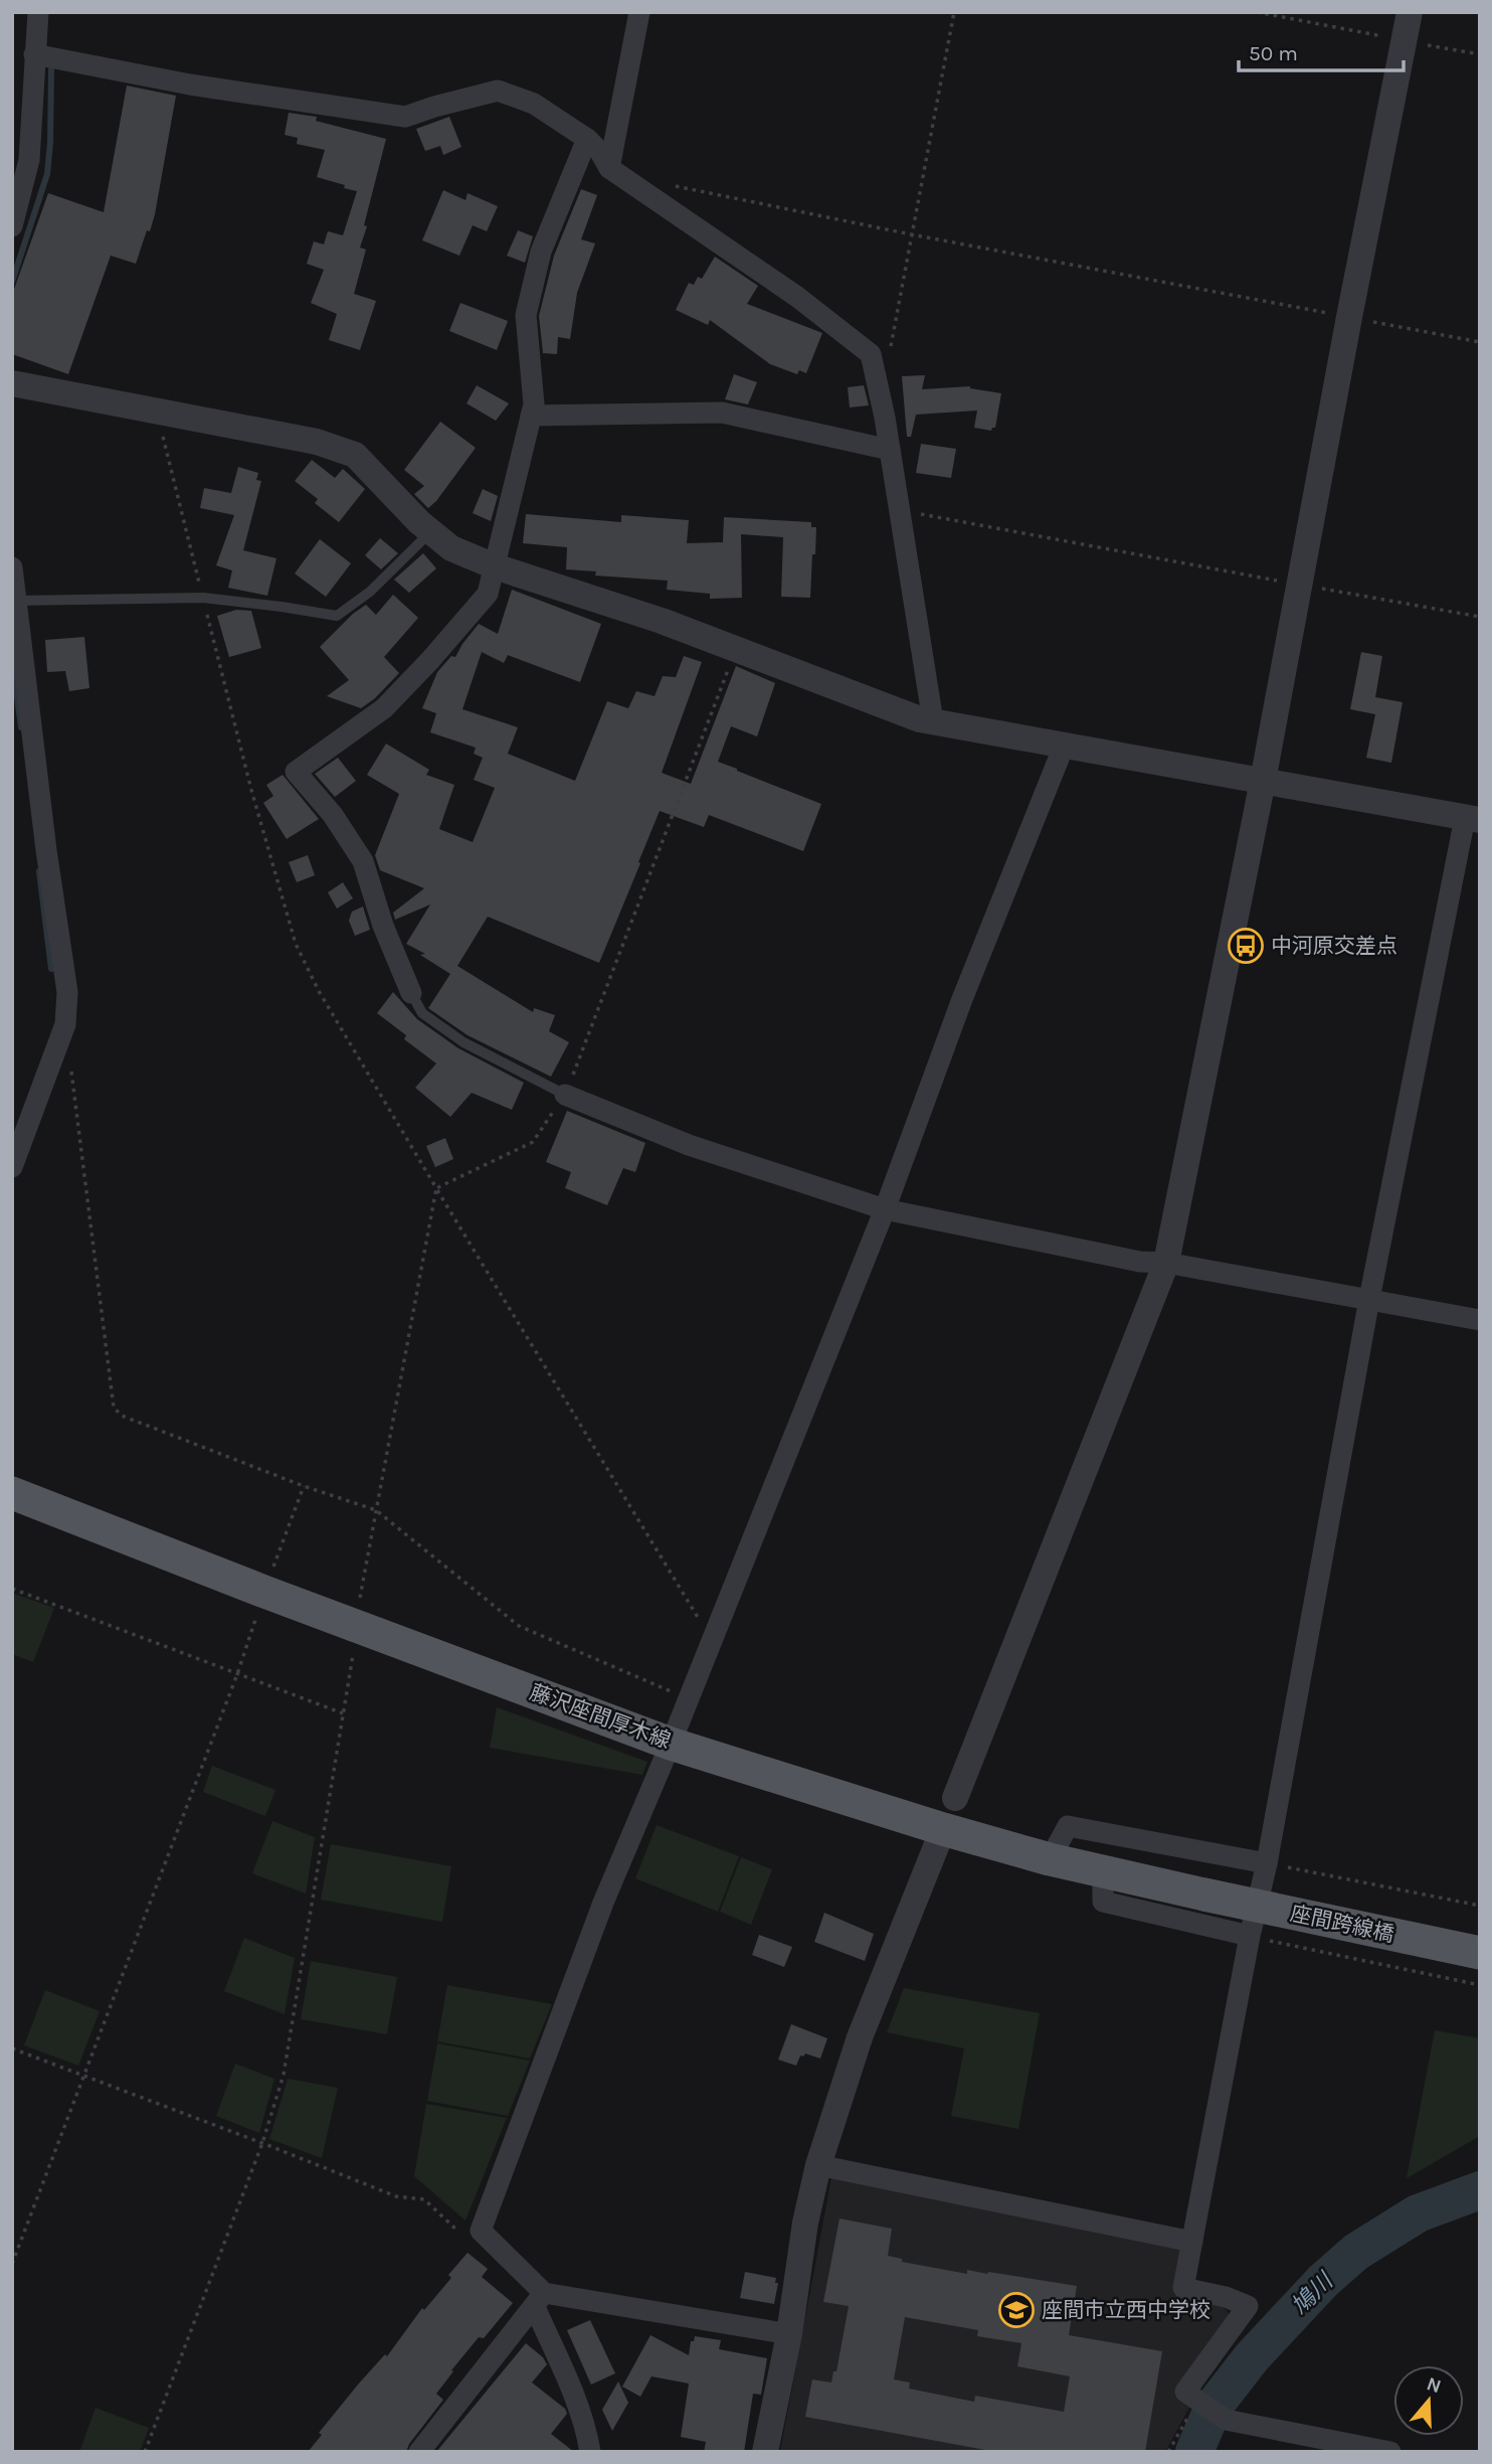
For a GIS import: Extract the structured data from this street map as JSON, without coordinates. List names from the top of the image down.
{
  "streets": {
    "main road": ["藤沢座間厚木線", "座間跨線橋"]
  },
  "crossings": [
    ["藤沢座間厚木線", "座間跨線橋"]
  ],
  "water": ["鳩川"],
  "places": {
    "bus stop": ["中河原交差点"],
    "school or university": ["座間市立西中学校"]
  },
  "scale_bar": "50 m",
  "north": "top"
}
